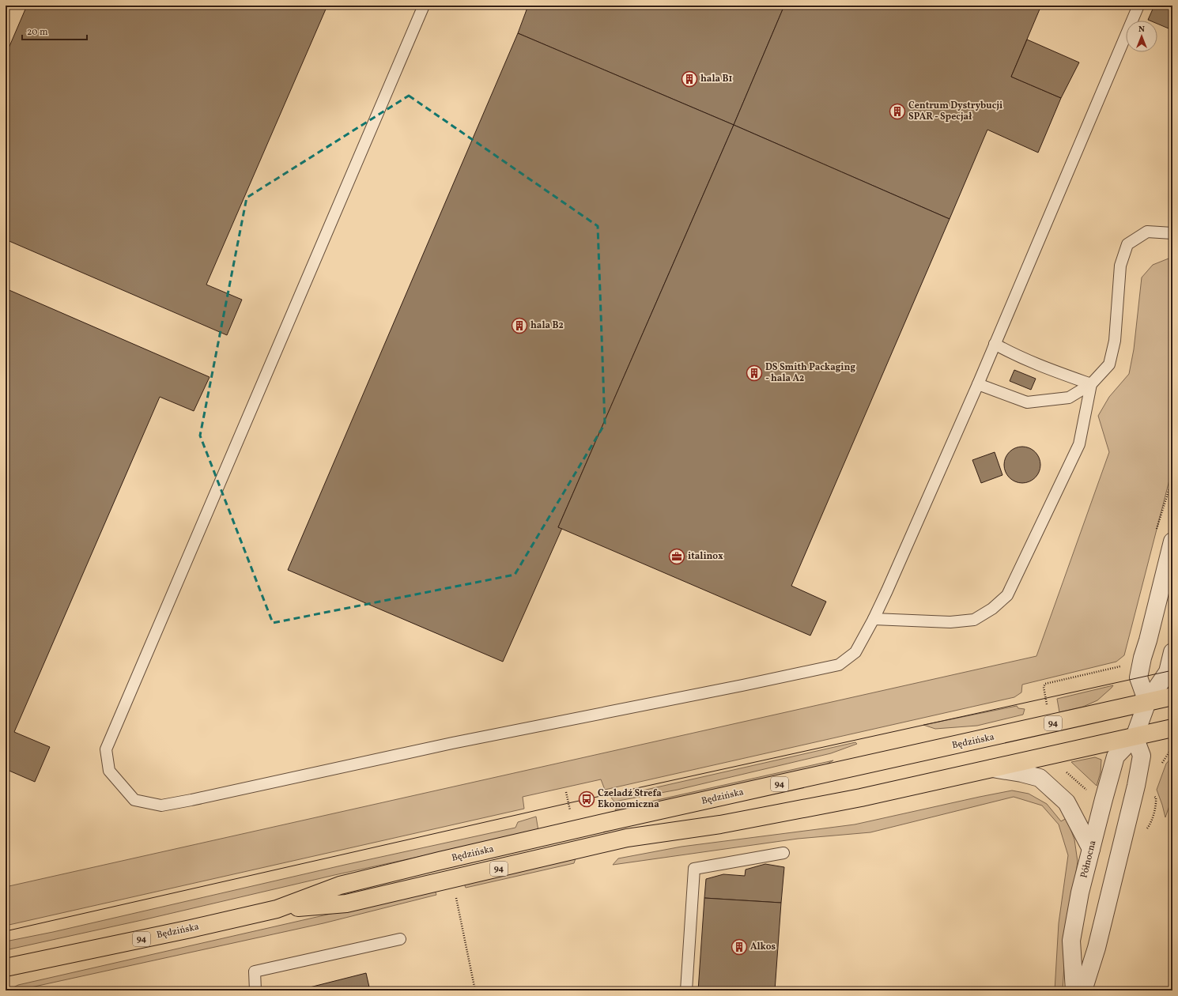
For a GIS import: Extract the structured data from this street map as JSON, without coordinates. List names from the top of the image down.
{
  "streets": {
    "main road": ["94", "Będzińska"],
    "street": ["Północna"]
  },
  "crossings": [
    ["Będzińska", "Północna"]
  ],
  "places": {
    "building": [
      "hala B1",
      "Centrum Dystrybucji SPAR - Specjał",
      "hala B2",
      "DS Smith Packaging - hala A2",
      "Alkos"
    ],
    "office": ["italinox"],
    "bus stop": ["Czeladź Strefa Ekonomiczna"]
  },
  "scale_bar": "20 m",
  "north": "top"
}
